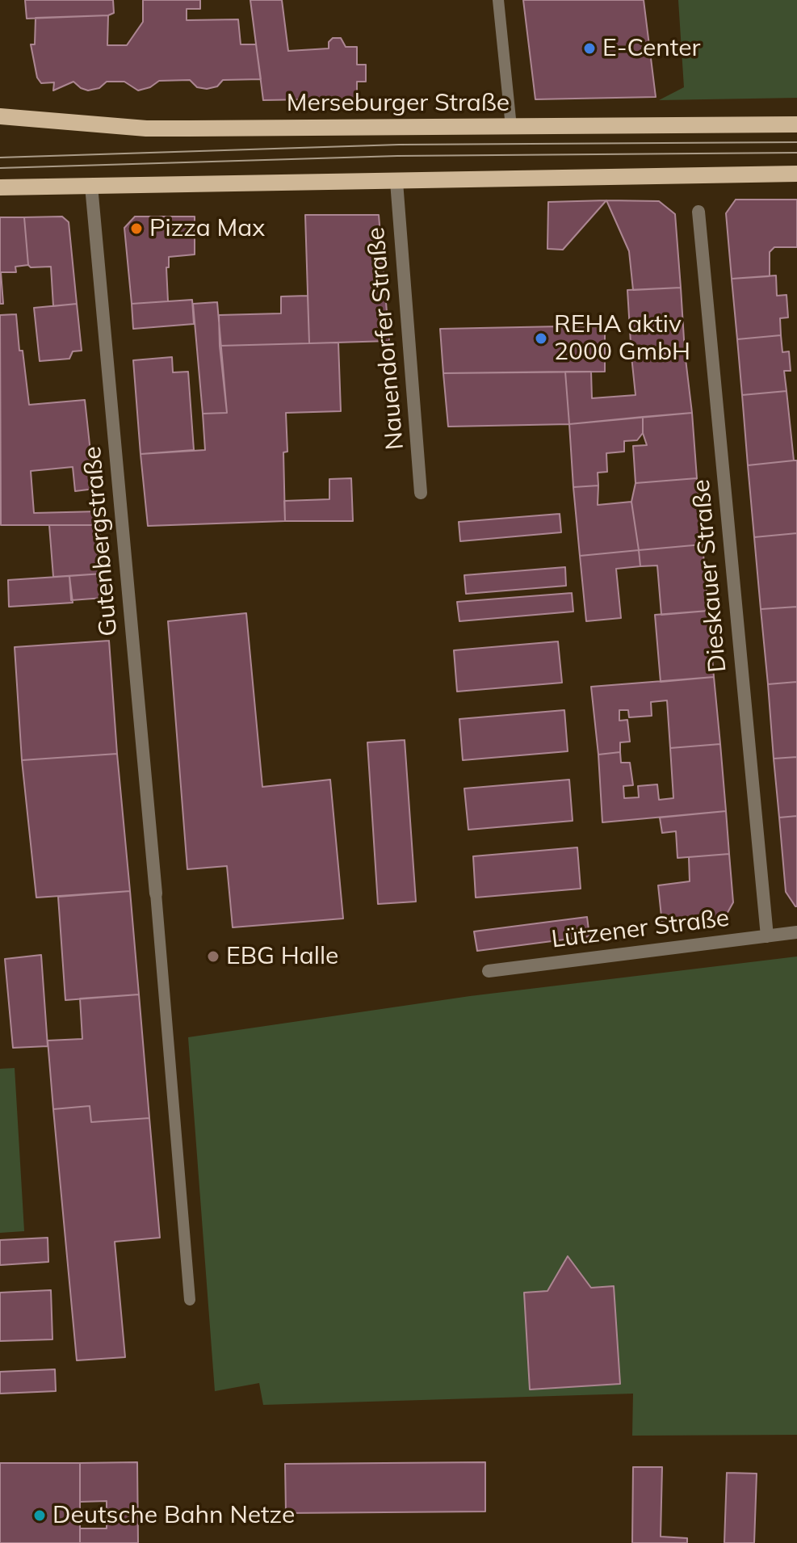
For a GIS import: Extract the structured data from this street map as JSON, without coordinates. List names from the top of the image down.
{
  "streets": {
    "main road": ["Merseburger Straße"],
    "street": [
      "Nauendorfer Straße",
      "Gutenbergstraße",
      "Dieskauer Straße",
      "Lützener Straße"
    ]
  },
  "crossings": [
    ["Dieskauer Straße", "Lützener Straße"]
  ],
  "places": [
    "E-Center",
    "Pizza Max",
    "REHA aktiv 2000 GmbH",
    "EBG Halle",
    "Deutsche Bahn Netze"
  ]
}
